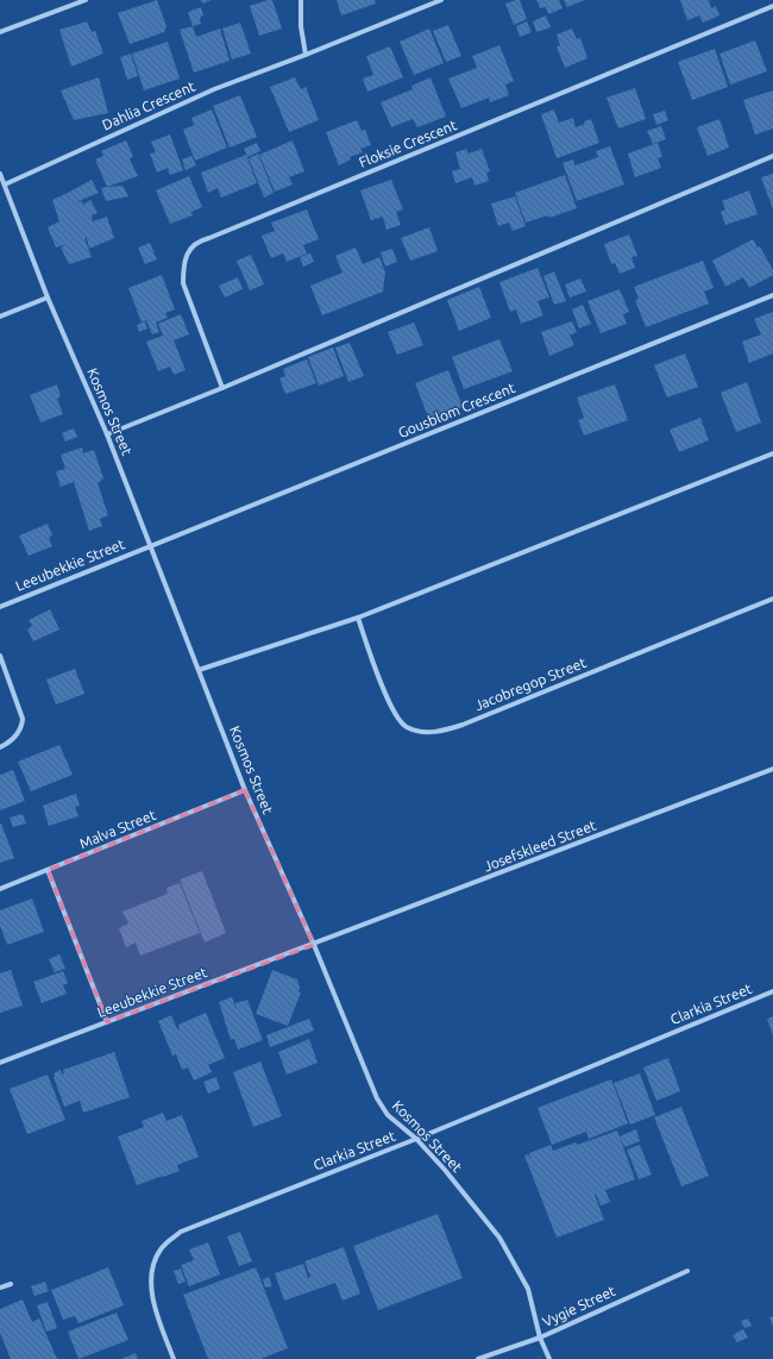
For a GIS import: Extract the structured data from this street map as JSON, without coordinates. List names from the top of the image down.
{
  "streets": {
    "street": [
      "Dahlia Crescent",
      "Floksie Crescent",
      "Gousblom Crescent",
      "Kosmos Street",
      "Leeubekkie Street",
      "Jacobregop Street",
      "Malva Street",
      "Josefskleed Street",
      "Clarkia Street",
      "Vygie Street"
    ]
  },
  "crossings": [
    ["Dahlia Crescent", "Kosmos Street"],
    ["Gousblom Crescent", "Kosmos Street"],
    ["Gousblom Crescent", "Leeubekkie Street"],
    ["Kosmos Street", "Leeubekkie Street"],
    ["Kosmos Street", "Malva Street"],
    ["Kosmos Street", "Josefskleed Street"],
    ["Kosmos Street", "Clarkia Street"],
    ["Kosmos Street", "Vygie Street"],
    ["Leeubekkie Street", "Josefskleed Street"]
  ]
}
